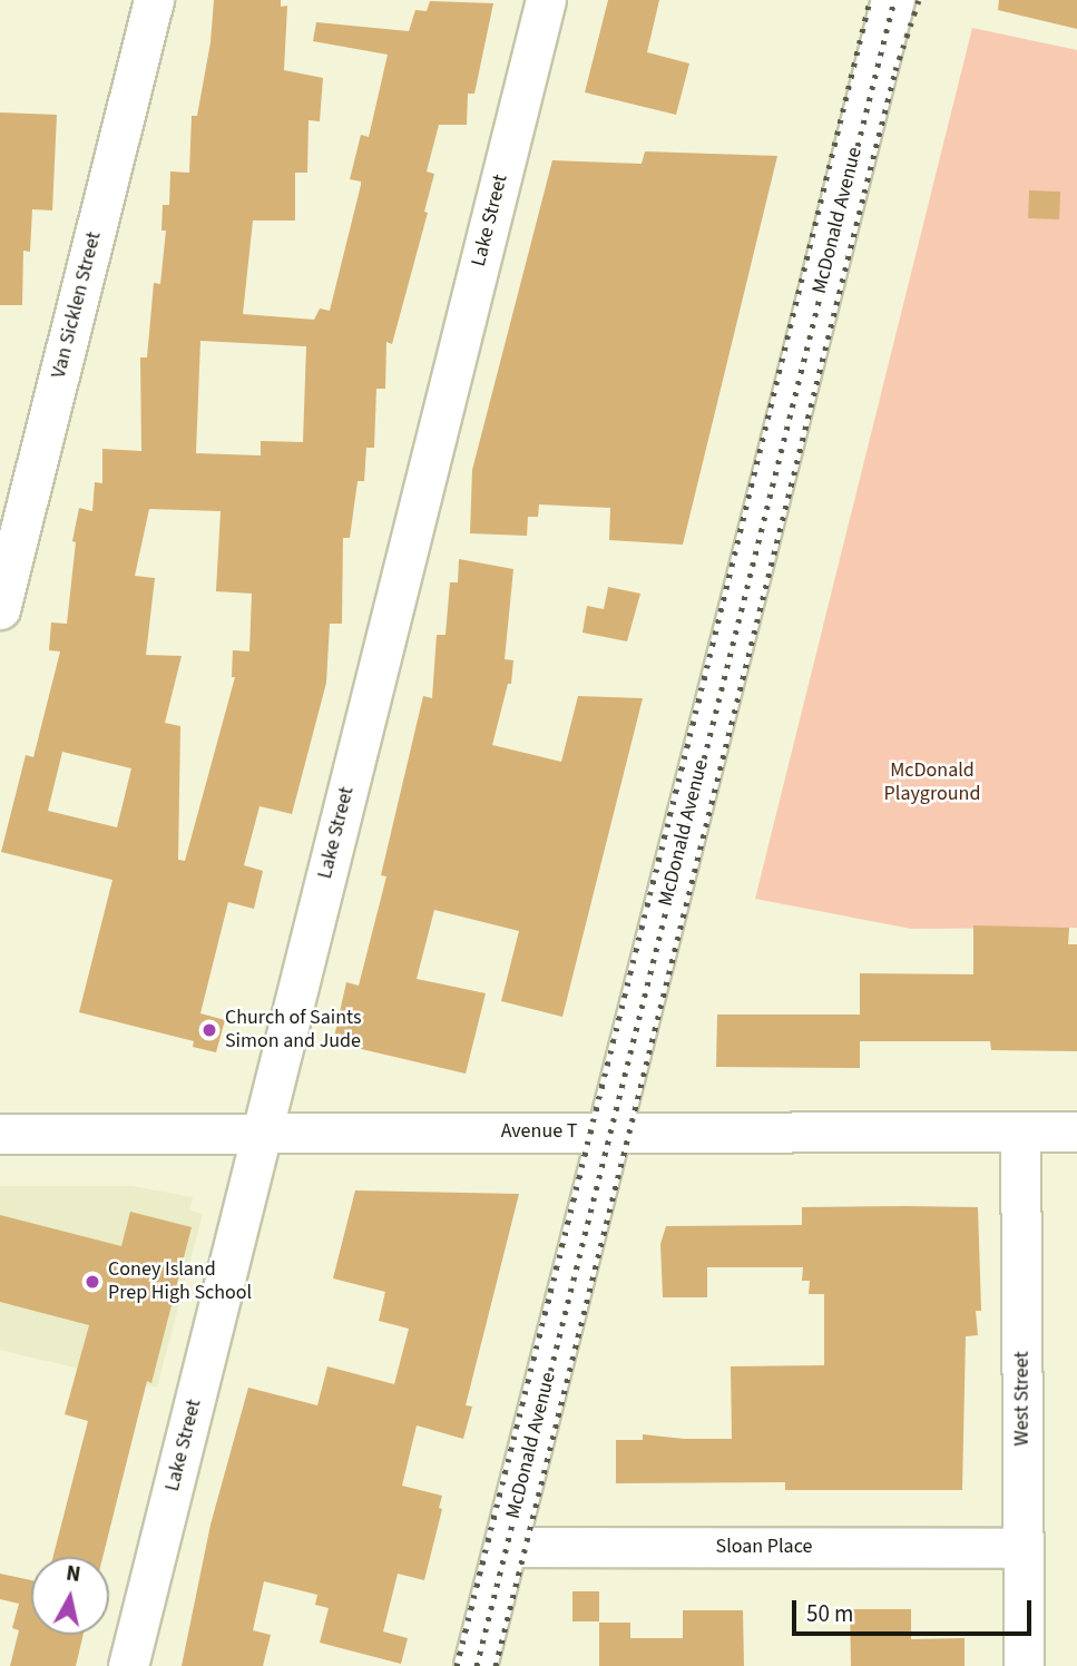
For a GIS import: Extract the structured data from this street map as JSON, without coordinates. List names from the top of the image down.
{
  "streets": {
    "main road": ["McDonald Avenue"],
    "street": [
      "Lake Street",
      "Van Sicklen Street",
      "Avenue T",
      "West Street",
      "Sloan Place"
    ]
  },
  "crossings": [
    ["Lake Street", "Avenue T"],
    ["McDonald Avenue", "Avenue T"],
    ["McDonald Avenue", "Sloan Place"],
    ["Avenue T", "West Street"],
    ["West Street", "Sloan Place"]
  ],
  "parks": ["McDonald Playground"],
  "places": ["Church of Saints Simon and Jude", "Coney Island Prep High School"],
  "scale_bar": "50 m",
  "north": "top"
}
